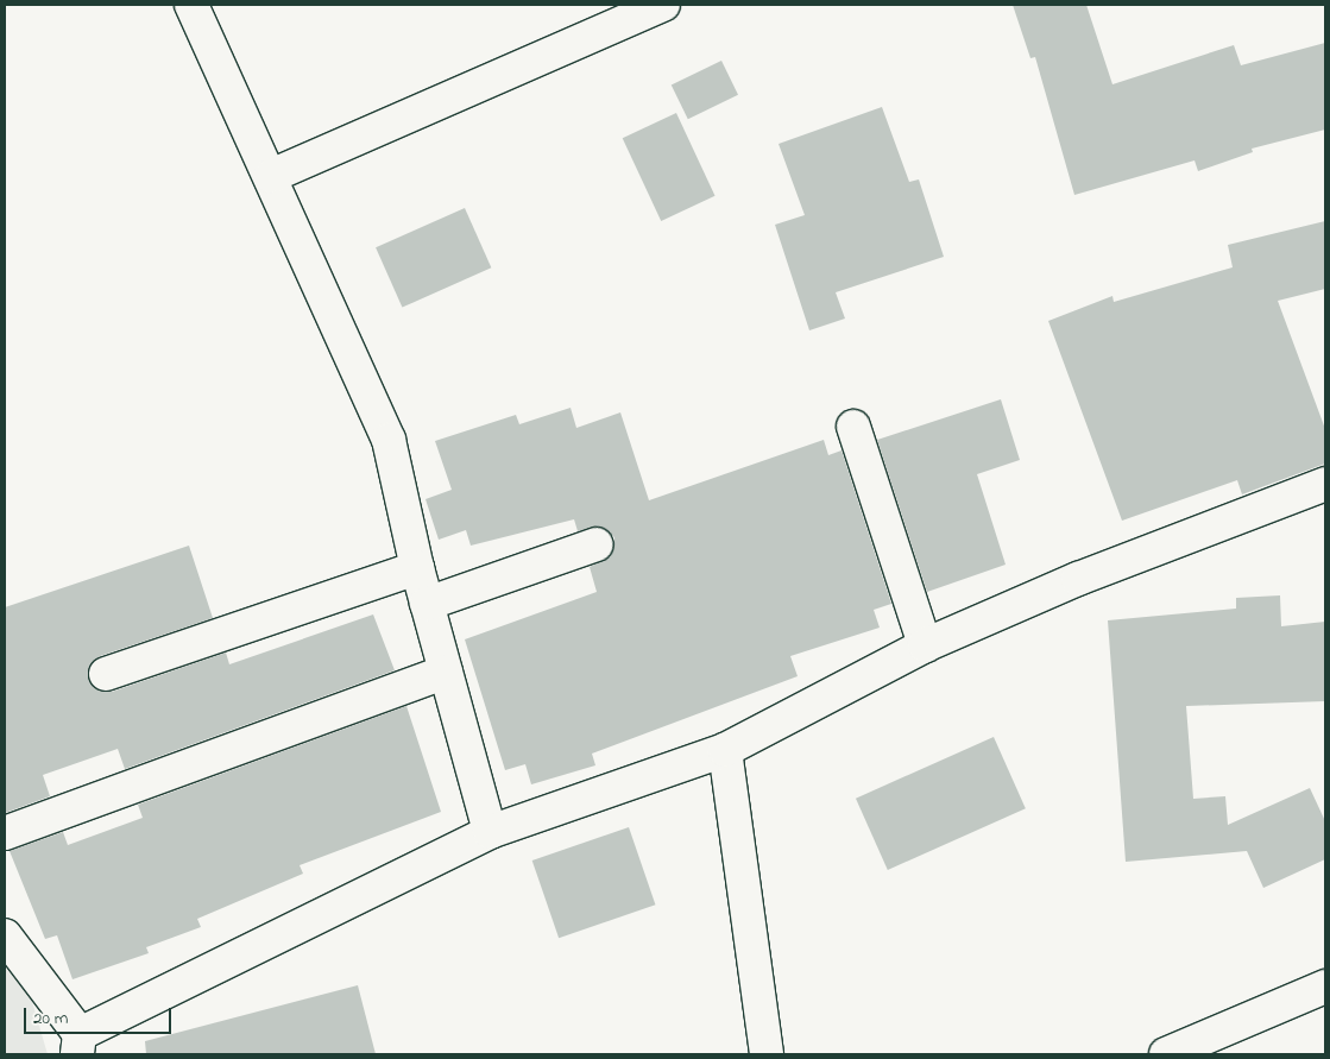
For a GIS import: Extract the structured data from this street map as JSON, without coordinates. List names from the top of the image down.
{
  "scale_bar": "20 m"
}
